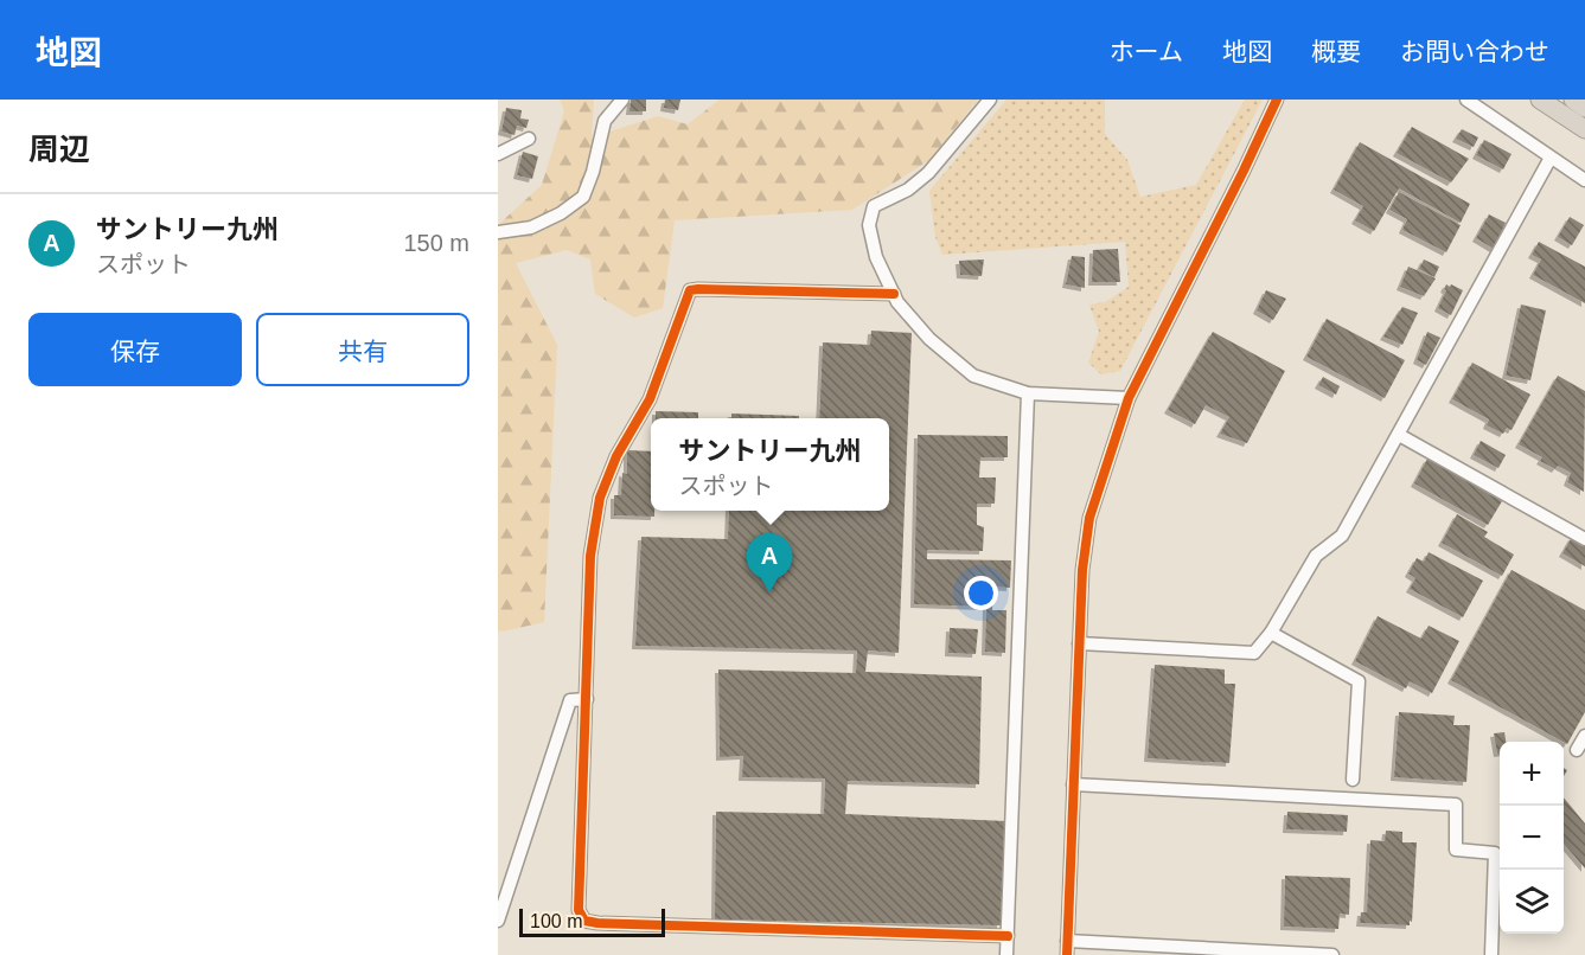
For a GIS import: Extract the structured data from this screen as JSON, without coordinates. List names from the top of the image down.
{
  "scale_bar": "100 m",
  "page": {
    "header": "地図",
    "nav": [
      "ホーム",
      "地図",
      "概要",
      "お問い合わせ"
    ],
    "heading": "周辺",
    "list": [
      {
        "mark": "A",
        "name": "サントリー九州",
        "note": "スポット",
        "value": "150 m"
      }
    ],
    "buttons": ["保存", "共有"],
    "popup": ["サントリー九州", "スポット"],
    "pins": "A",
    "map_buttons": ["+", "−"],
    "scale": "100 m"
  }
}
